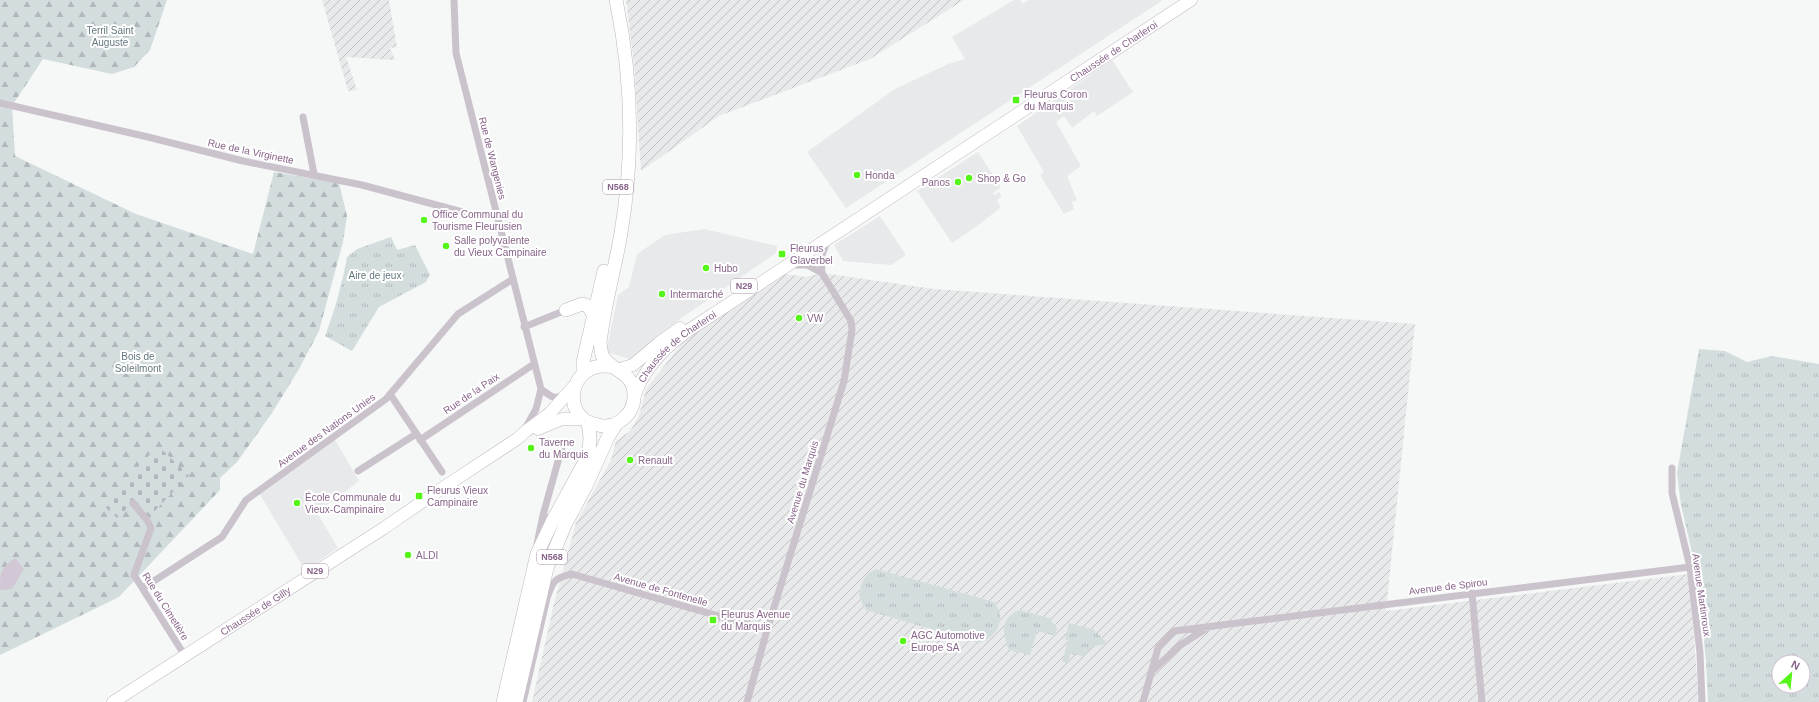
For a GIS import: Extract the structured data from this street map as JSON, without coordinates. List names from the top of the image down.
{
  "streets": {
    "highway": ["N568"],
    "main road": ["Chaussée de Charleroi", "N29", "Chaussée de Gilly"],
    "street": [
      "Rue de la Virginette",
      "Rue de Wangenies",
      "Rue de la Paix",
      "Avenue des Nations Unies",
      "Avenue du Marquis",
      "Avenue de Spirou",
      "Avenue de Fontenelle",
      "Avenue Martinroux",
      "Rue du Cimetière"
    ]
  },
  "crossings": [
    ["Chaussée de Charleroi", "N568"],
    ["Chaussée de Charleroi", "Chaussée de Gilly"],
    ["Rue de la Virginette", "Rue de Wangenies"],
    ["Rue de Wangenies", "Rue de la Paix"],
    ["Rue de Wangenies", "Avenue des Nations Unies"],
    ["N568", "Chaussée de Gilly"],
    ["Avenue des Nations Unies", "Rue du Cimetière"],
    ["Avenue du Marquis", "Avenue de Fontenelle"],
    ["Avenue de Spirou", "Avenue Martinroux"],
    ["Rue du Cimetière", "Chaussée de Gilly"]
  ],
  "parks": ["Terril Saint Auguste", "Aire de jeux", "Bois de Soleilmont"],
  "places": {
    "transit": [
      "Fleurus Coron du Marquis",
      "Fleurus Glaverbel",
      "Fleurus Vieux Campinaire",
      "Fleurus Avenue du Marquis"
    ],
    "other": [
      "Honda",
      "Shop & Go",
      "Panos",
      "Office Communal du Tourisme Fleurusien",
      "Salle polyvalente du Vieux Campinaire",
      "Hubo",
      "Intermarché",
      "VW",
      "Taverne du Marquis",
      "Renault",
      "École Communale du Vieux-Campinaire",
      "ALDI",
      "AGC Automotive Europe SA"
    ]
  },
  "north": "top right"
}
